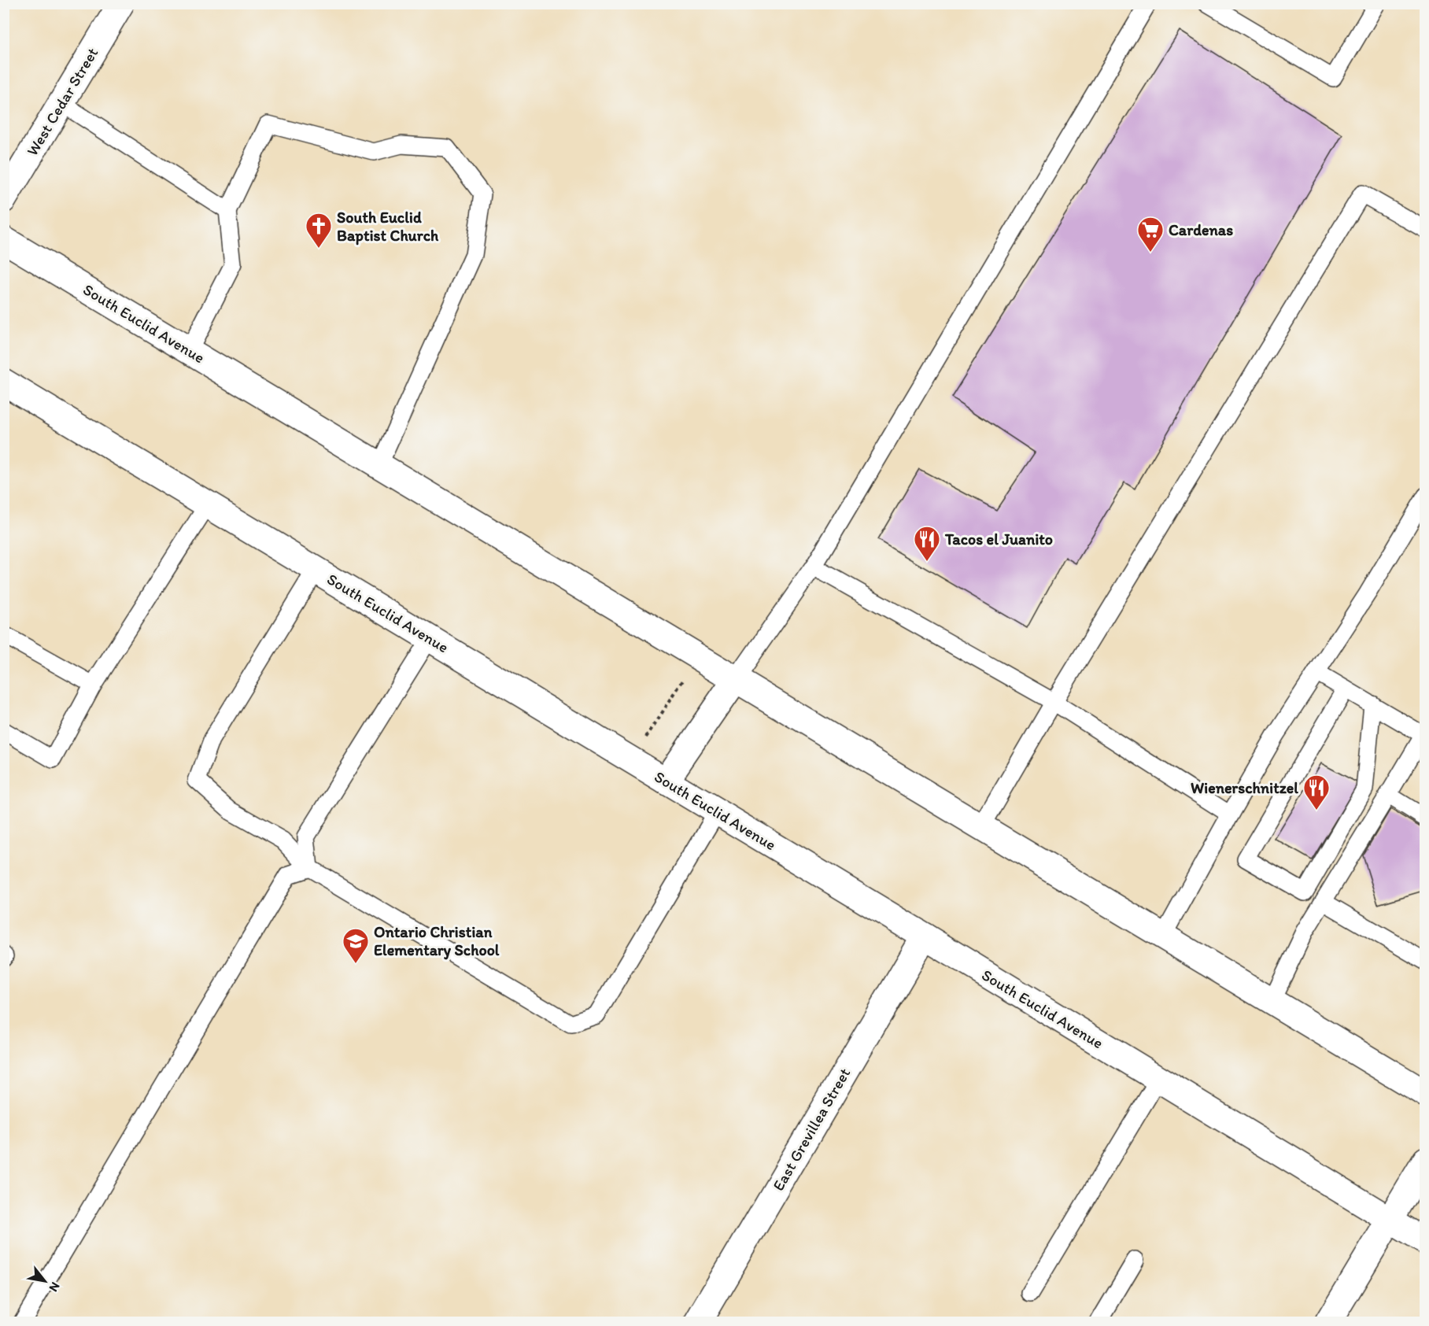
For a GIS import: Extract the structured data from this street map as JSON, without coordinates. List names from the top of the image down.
{
  "streets": {
    "main road": ["West Cedar Street", "South Euclid Avenue", "East Grevillea Street"]
  },
  "crossings": [
    ["South Euclid Avenue", "East Grevillea Street"]
  ],
  "places": {
    "church": ["South Euclid Baptist Church"],
    "supermarket": ["Cardenas"],
    "restaurant": ["Tacos el Juanito", "Wienerschnitzel"],
    "school or university": ["Ontario Christian Elementary School"]
  },
  "north": "bottom right"
}
